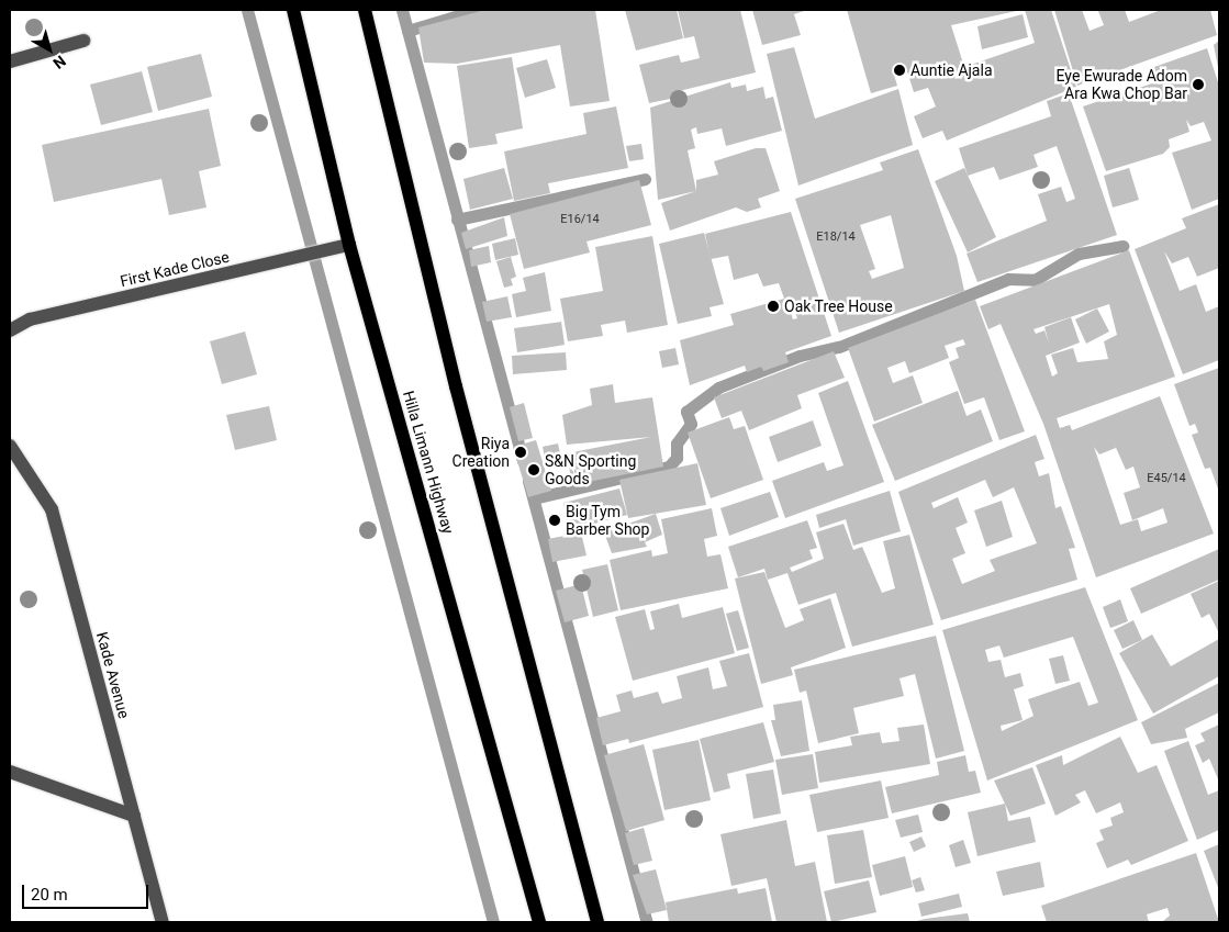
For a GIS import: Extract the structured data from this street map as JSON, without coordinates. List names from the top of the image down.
{
  "streets": {
    "main road": ["Hilla Limann Highway"],
    "street": ["First Kade Close", "Kade Avenue"]
  },
  "crossings": [
    ["First Kade Close", "Hilla Limann Highway"]
  ],
  "places": [
    "Auntie Ajala",
    "Eye Ewurade Adom Ara Kwa Chop Bar",
    "Oak Tree House",
    "Riya Creation",
    "S&N Sporting Goods",
    "Big Tym Barber Shop"
  ],
  "house_numbers": ["E16/14", "E18/14", "E45/14"],
  "scale_bar": "20 m",
  "north": "bottom right"
}
